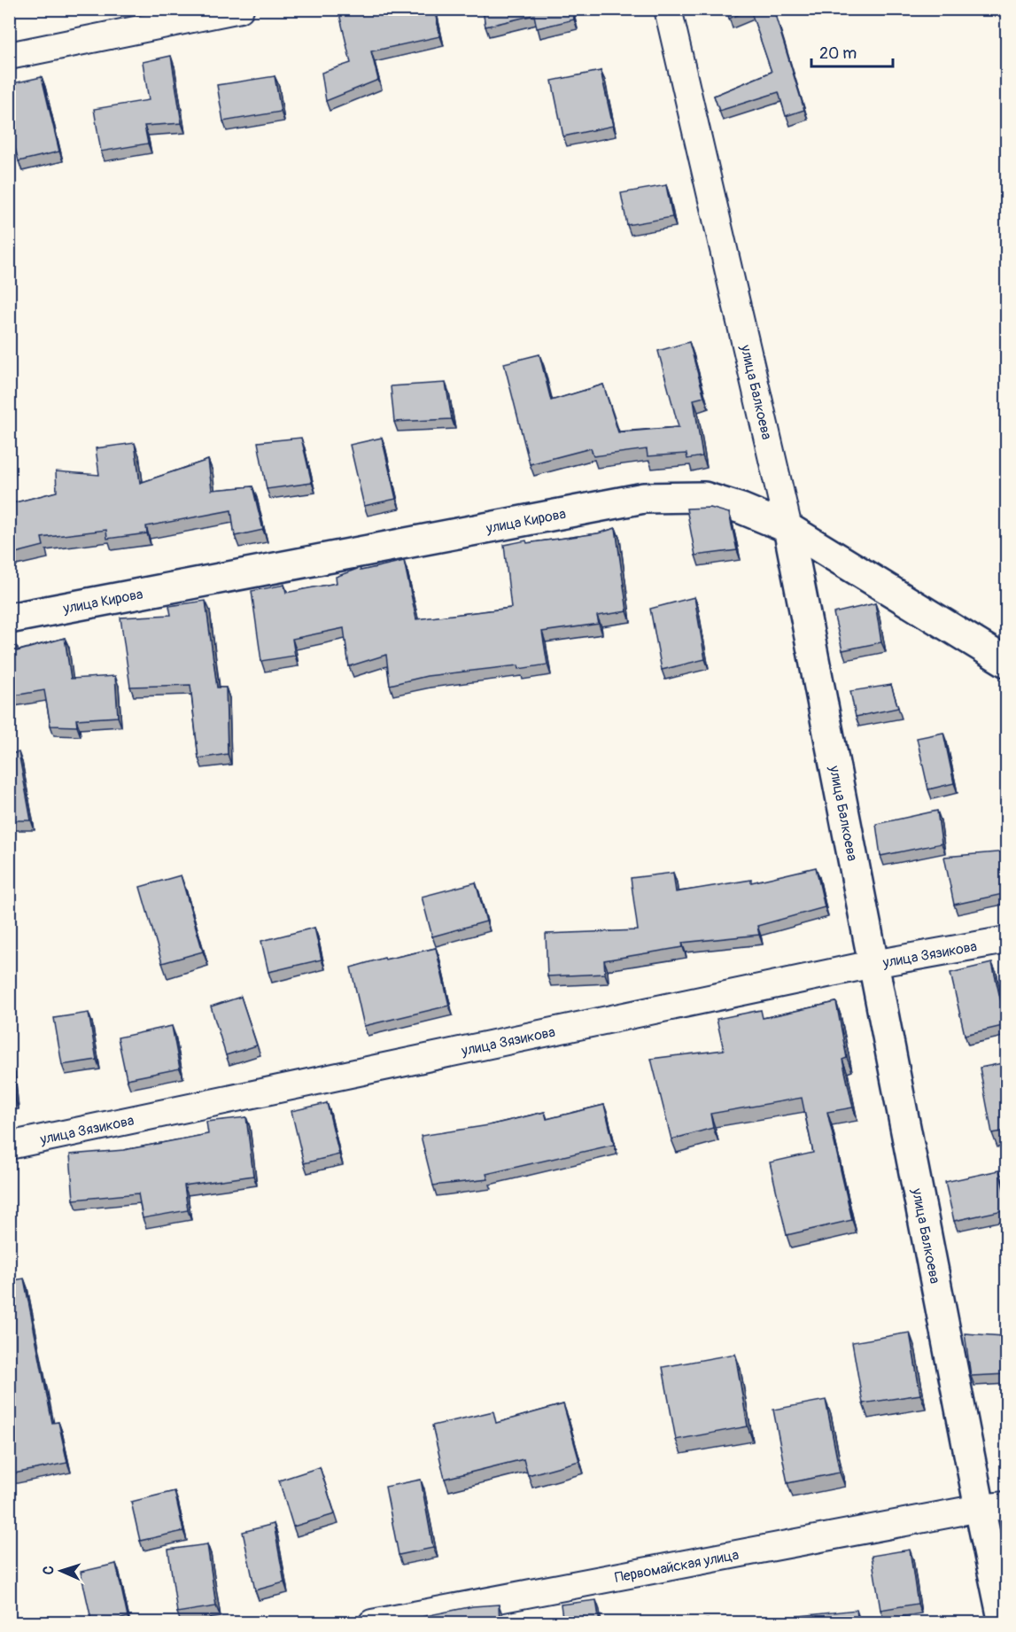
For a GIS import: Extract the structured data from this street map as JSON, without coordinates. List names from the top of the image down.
{
  "streets": {
    "street": [
      "улица Балкоева",
      "улица Кирова",
      "улица Зязикова",
      "Первомайская улица"
    ]
  },
  "crossings": [
    ["улица Балкоева", "улица Кирова"],
    ["улица Балкоева", "улица Зязикова"],
    ["улица Балкоева", "Первомайская улица"]
  ],
  "scale_bar": "20 m",
  "north": "left"
}
